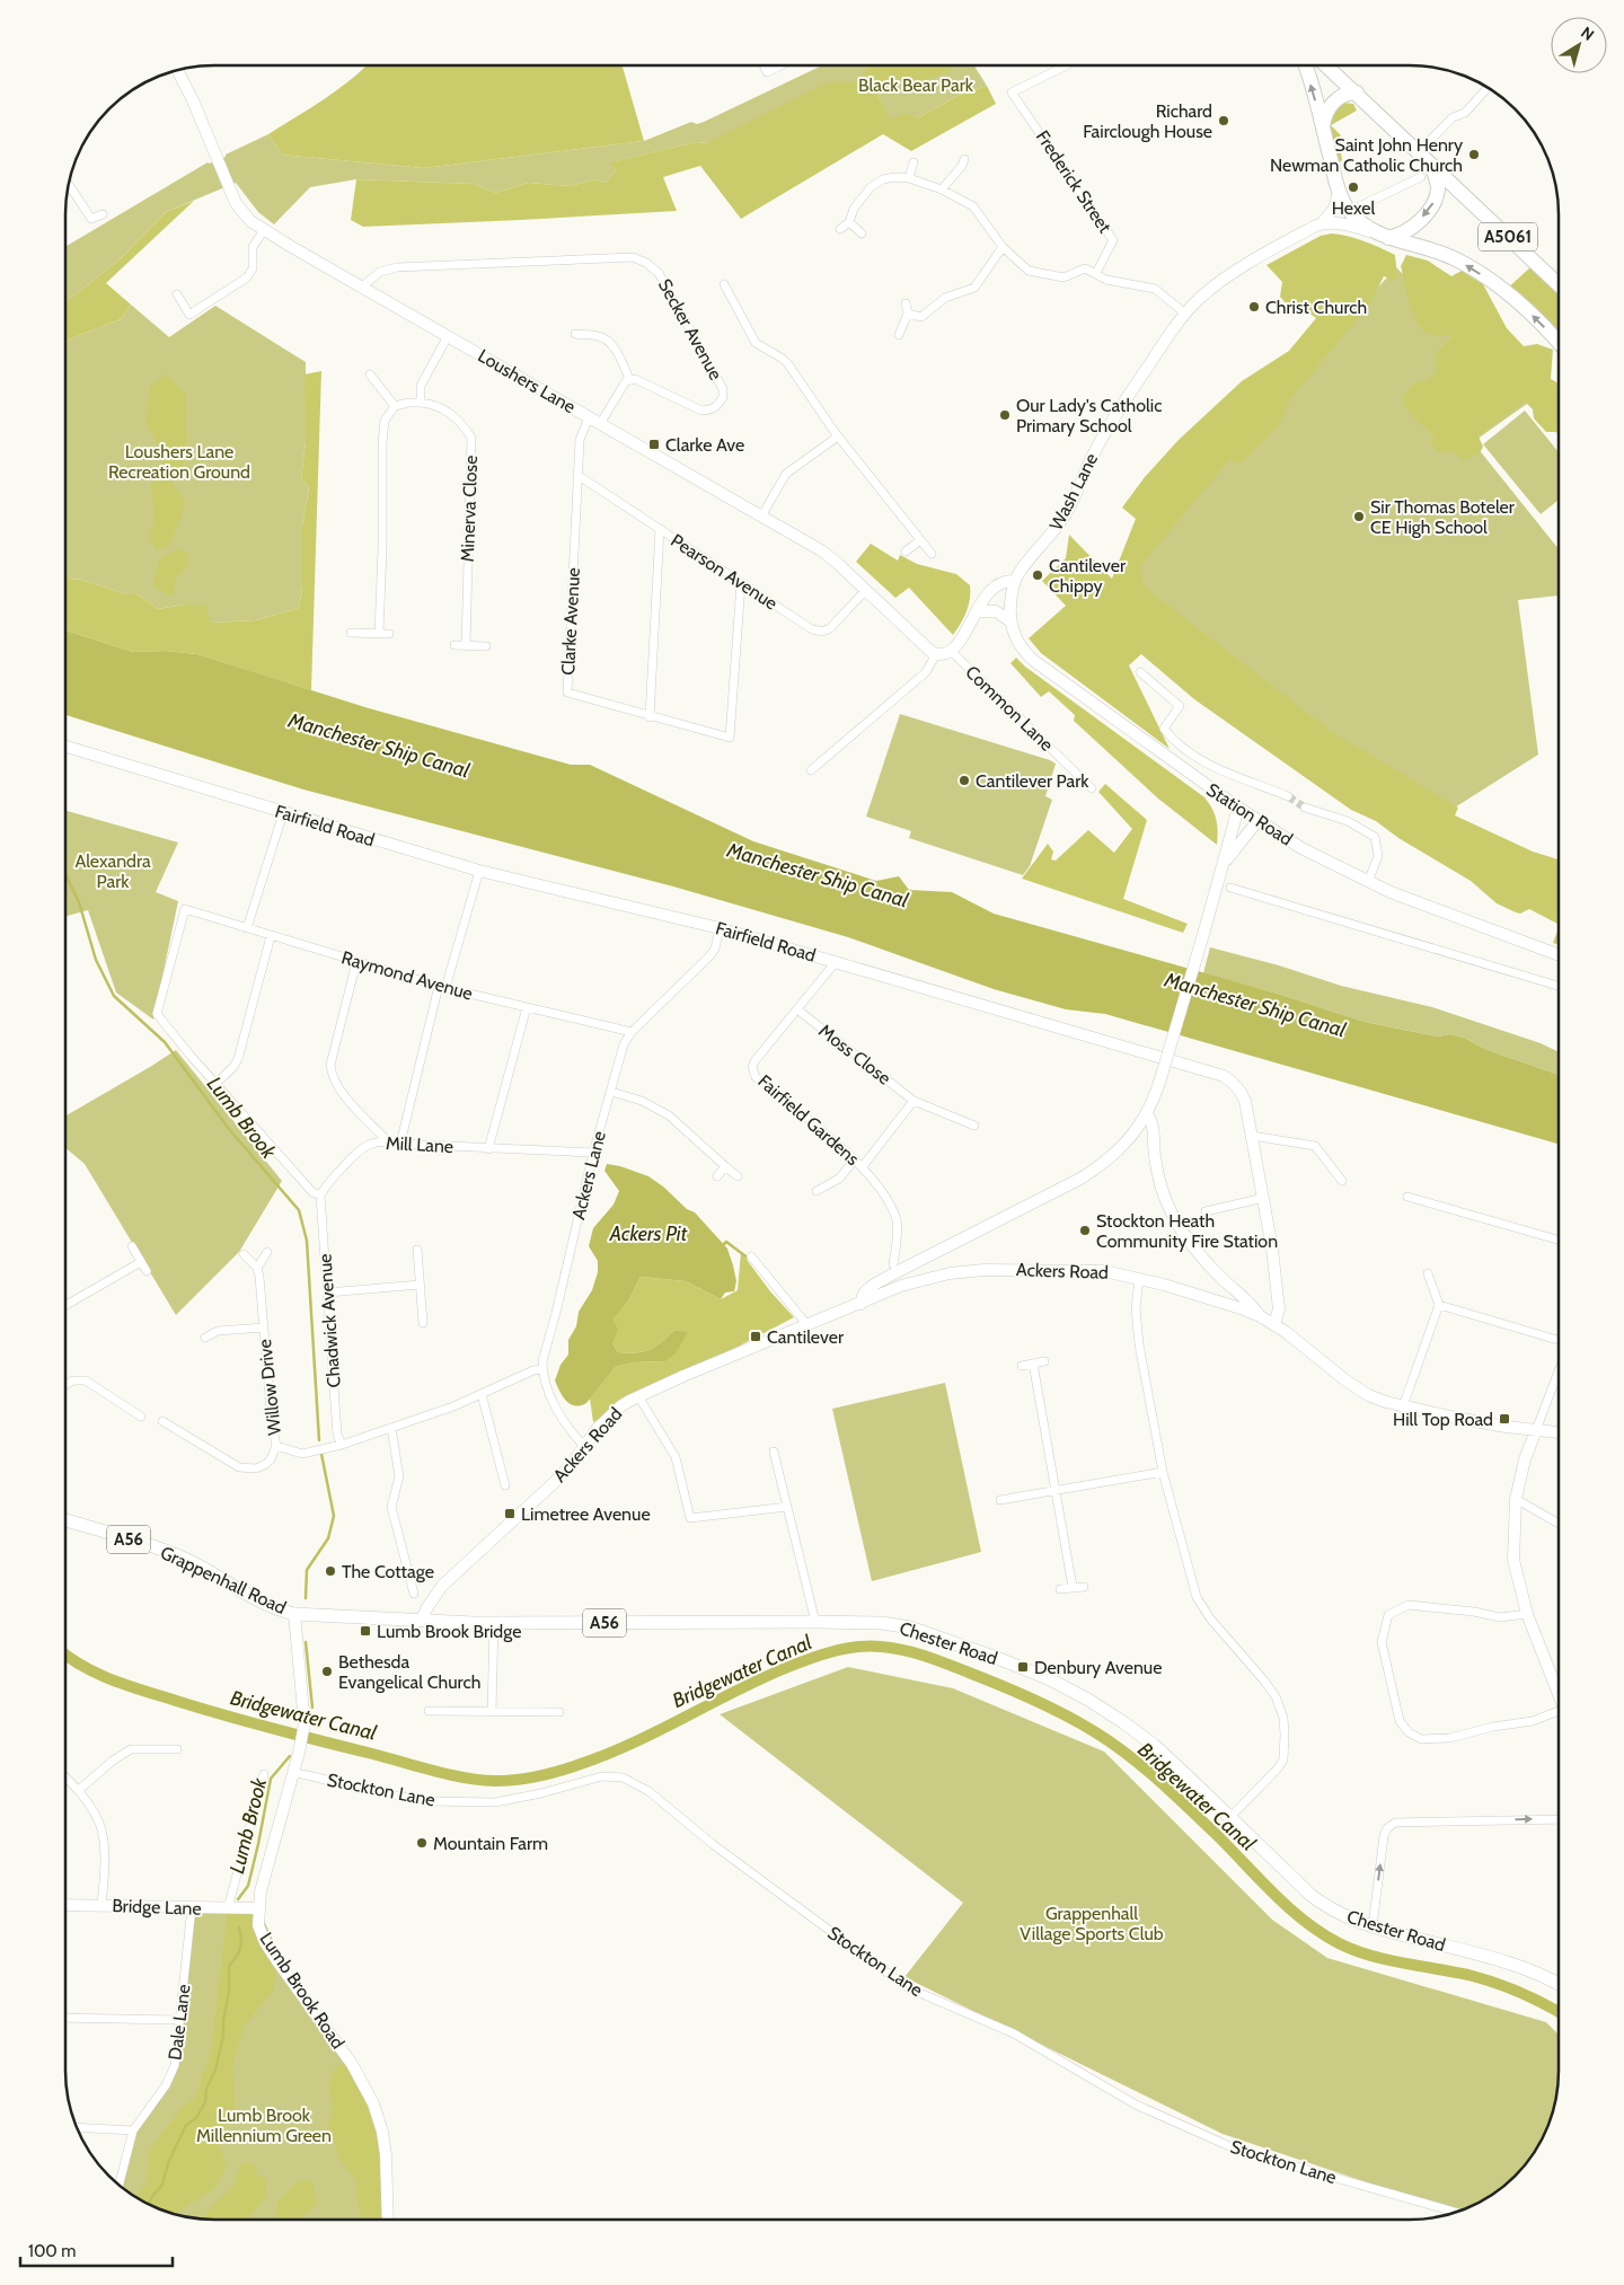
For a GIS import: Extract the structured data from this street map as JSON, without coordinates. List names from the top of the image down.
{
  "streets": {
    "highway": ["A5061"],
    "main road": ["A56", "Grappenhall Road", "Chester Road"],
    "street": [
      "Frederick Street",
      "Secker Avenue",
      "Loushers Lane",
      "Wash Lane",
      "Minerva Close",
      "Pearson Avenue",
      "Clarke Avenue",
      "Common Lane",
      "Station Road",
      "Fairfield Road",
      "Raymond Avenue",
      "Moss Close",
      "Fairfield Gardens",
      "Mill Lane",
      "Ackers Lane",
      "Ackers Road",
      "Chadwick Avenue",
      "Willow Drive",
      "Stockton Lane",
      "Bridge Lane",
      "Lumb Brook Road",
      "Dale Lane"
    ]
  },
  "crossings": [
    ["Secker Avenue", "Loushers Lane"],
    ["Loushers Lane", "Pearson Avenue"],
    ["Loushers Lane", "Clarke Avenue"],
    ["Wash Lane", "Station Road"],
    ["Pearson Avenue", "Clarke Avenue"],
    ["Fairfield Road", "Fairfield Gardens"],
    ["Fairfield Road", "Ackers Lane"],
    ["Fairfield Road", "Ackers Road"],
    ["Raymond Avenue", "Ackers Lane"],
    ["Moss Close", "Fairfield Gardens"],
    ["Mill Lane", "Ackers Lane"],
    ["Mill Lane", "Chadwick Avenue"],
    ["Ackers Lane", "Ackers Road"],
    ["Ackers Road", "Chester Road"],
    ["Grappenhall Road", "Chester Road"],
    ["Grappenhall Road", "Lumb Brook Road"],
    ["Chester Road", "Lumb Brook Road"],
    ["Stockton Lane", "Lumb Brook Road"],
    ["Bridge Lane", "Lumb Brook Road"],
    ["Bridge Lane", "Dale Lane"]
  ],
  "water": [
    "Manchester Ship Canal",
    "Lumb Brook",
    "Ackers Pit",
    "Bridgewater Canal"
  ],
  "parks": [
    "Black Bear Park",
    "Loushers Lane Recreation Ground",
    "Alexandra Park",
    "Grappenhall Village Sports Club",
    "Lumb Brook Millennium Green"
  ],
  "places": {
    "other": [
      "Richard Fairclough House",
      "Saint John Henry Newman Catholic Church",
      "Hexel",
      "Christ Church",
      "Our Lady's Catholic Primary School",
      "Sir Thomas Boteler CE High School",
      "Cantilever Chippy",
      "Cantilever Park",
      "Stockton Heath Community Fire Station",
      "The Cottage",
      "Bethesda Evangelical Church",
      "Mountain Farm"
    ],
    "transit": [
      "Clarke Ave",
      "Cantilever",
      "Hill Top Road",
      "Limetree Avenue",
      "Lumb Brook Bridge",
      "Denbury Avenue"
    ]
  },
  "scale_bar": "100 m",
  "north": "top right"
}
